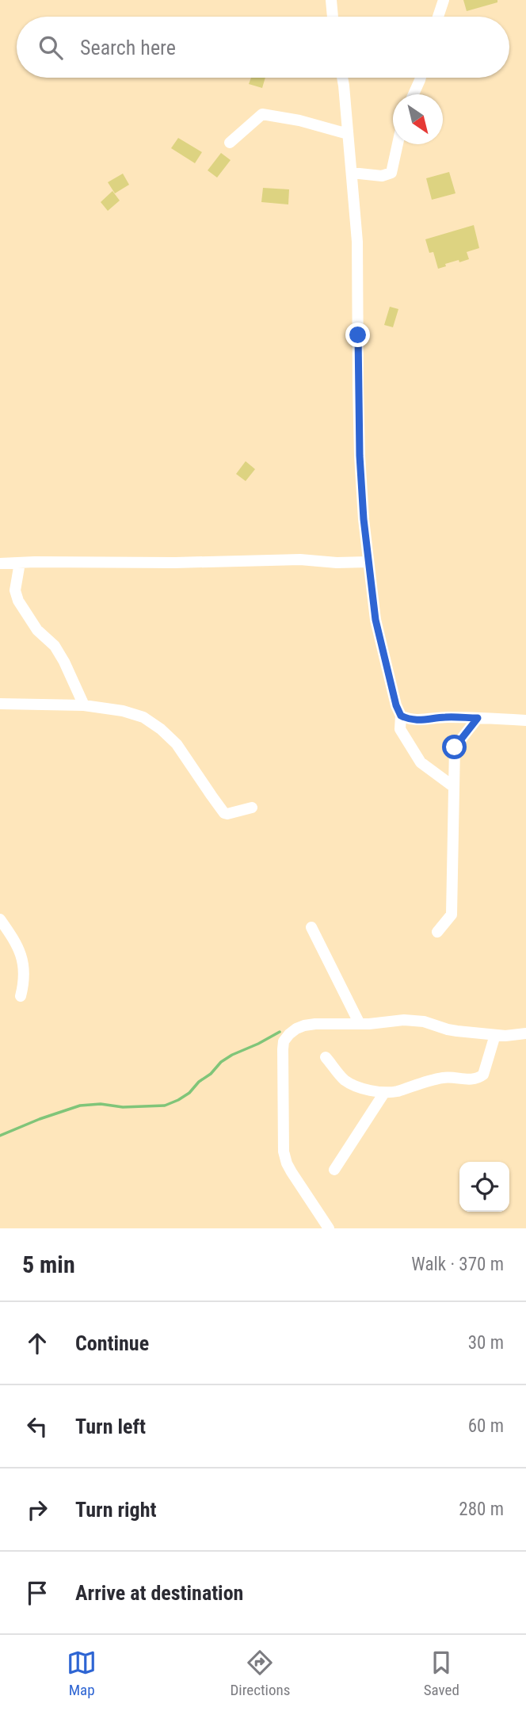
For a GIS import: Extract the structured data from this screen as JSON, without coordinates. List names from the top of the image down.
{
  "north": "bottom right",
  "page": {
    "search": "Search here",
    "heading": ["5 min", "Walk · 370 m"],
    "list": [
      ["Continue", "30 m"],
      ["Turn left", "60 m"],
      ["Turn right", "280 m"],
      "Arrive at destination"
    ],
    "nav": ["Map", "Directions", "Saved"]
  }
}
